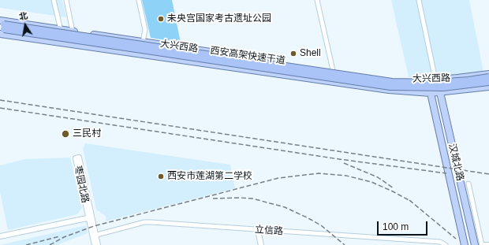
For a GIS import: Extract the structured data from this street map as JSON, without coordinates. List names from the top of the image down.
{
  "streets": {
    "highway": ["西安高架快速干道"],
    "main road": ["大兴西路", "汉城北路"],
    "street": ["枣园北路", "立信路"]
  },
  "crossings": [
    ["大兴西路", "西安高架快速干道"],
    ["大兴西路", "汉城北路"],
    ["枣园北路", "立信路"]
  ],
  "places": [
    "未央宫国家考古遗址公园",
    "Shell",
    "三民村",
    "西安市莲湖第二学校"
  ],
  "scale_bar": "100 m",
  "north": "top"
}
